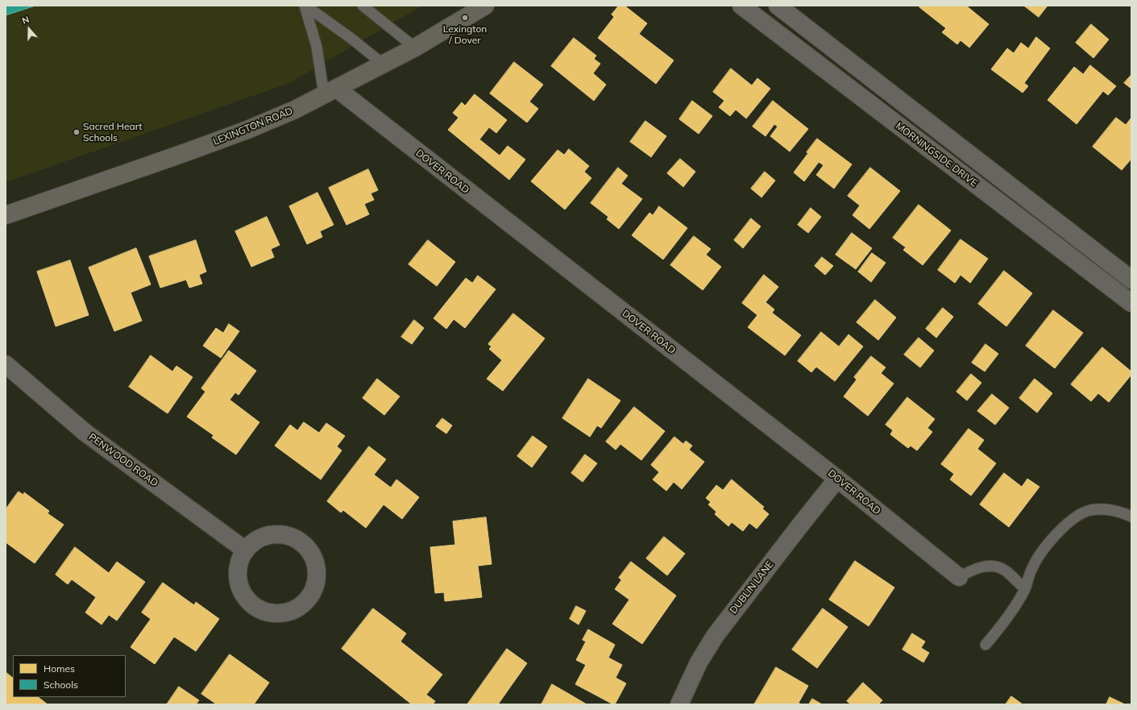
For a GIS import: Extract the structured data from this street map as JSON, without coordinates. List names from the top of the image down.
{
  "streets": {
    "main road": ["LEXINGTON ROAD"],
    "street": [
      "MORNINGSIDE DRIVE",
      "DOVER ROAD",
      "PENWOOD ROAD",
      "DUBLIN LANE"
    ]
  },
  "crossings": [
    ["LEXINGTON ROAD", "DOVER ROAD"],
    ["DOVER ROAD", "DUBLIN LANE"]
  ],
  "places": ["Lexington / Dover", "Sacred Heart Schools"],
  "legend": ["Homes", "Schools"],
  "north": "top"
}
